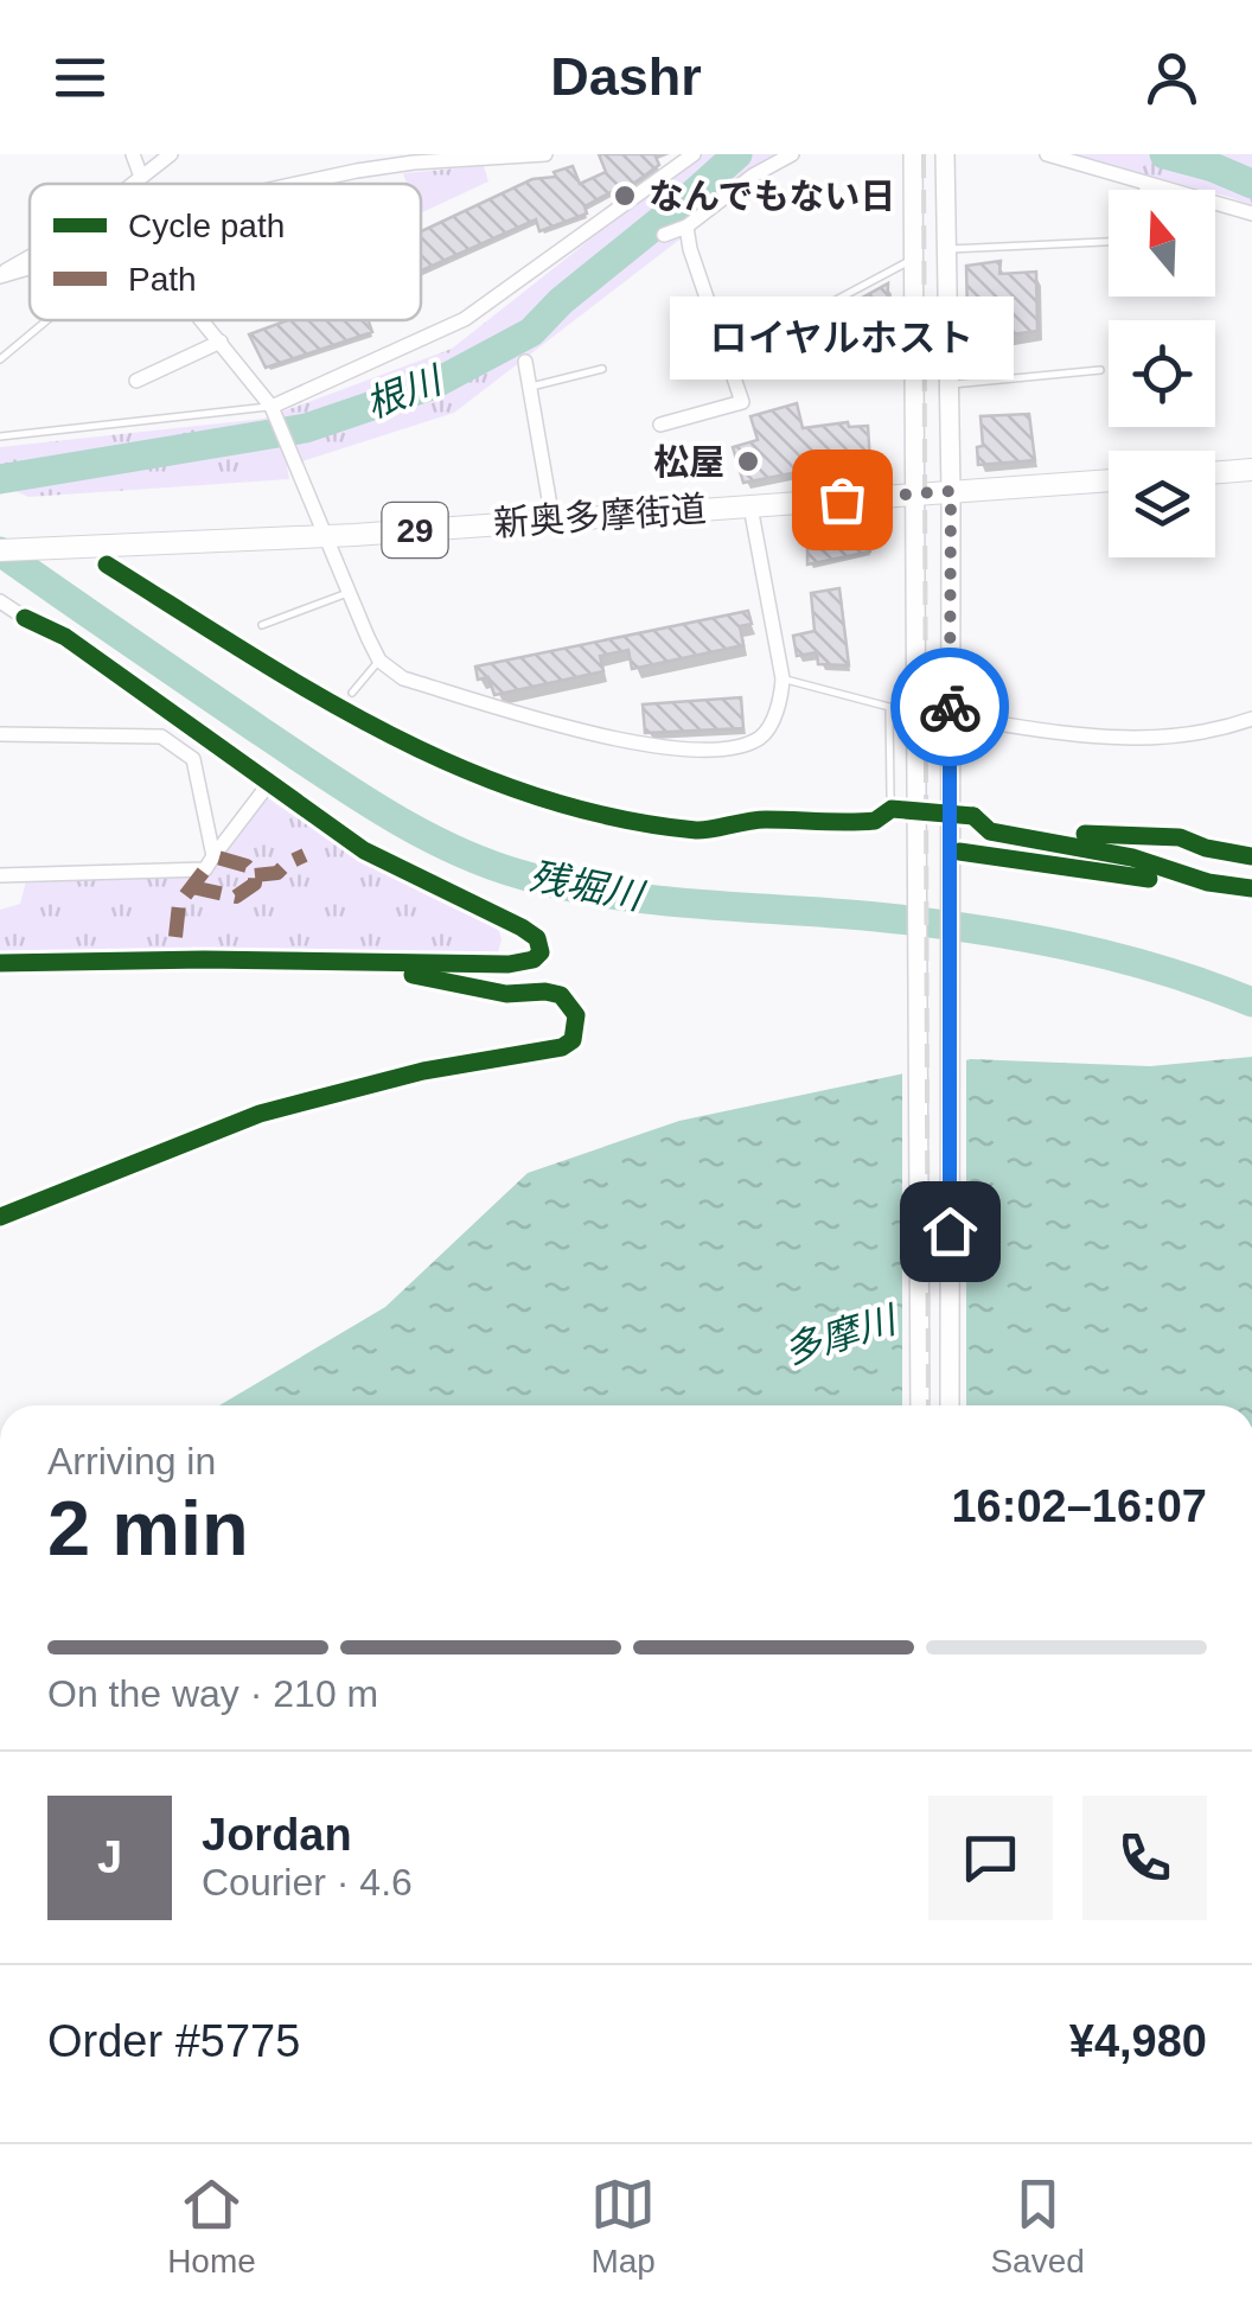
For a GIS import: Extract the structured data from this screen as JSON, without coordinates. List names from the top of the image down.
{
  "streets": {
    "main road": ["新奥多摩街道", "29"]
  },
  "water": ["根川", "残堀川", "多摩川"],
  "places": ["なんでもない日", "松屋", "ロイヤルホスト"],
  "legend": ["Cycle path", "Path"],
  "north": "top",
  "page": {
    "header": "Dashr",
    "bubble": "ロイヤルホスト",
    "heading": ["2 min", "Arriving in", "16:02–16:07"],
    "panel": [
      "Jordan",
      "Courier · 4.6",
      "Order #5775",
      "¥4,980"
    ],
    "bar": "On the way · 210 m",
    "round": "J",
    "tabs": ["Home", "Map", "Saved"]
  }
}
